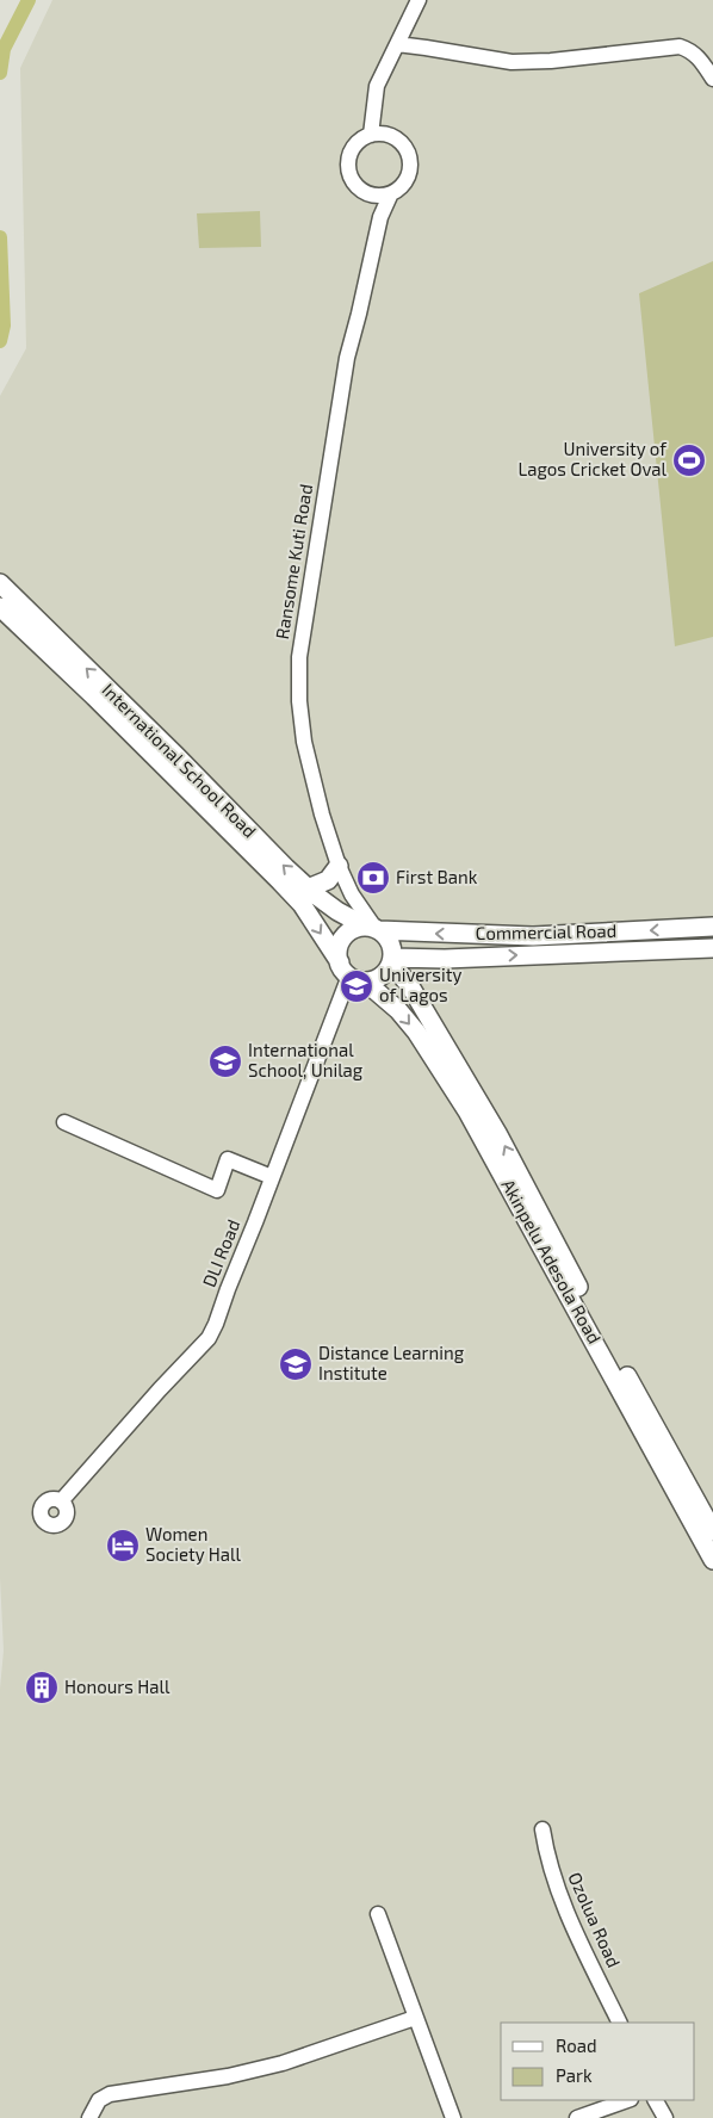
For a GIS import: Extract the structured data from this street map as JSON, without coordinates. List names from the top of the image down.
{
  "streets": {
    "street": [
      "Ransome Kuti Road",
      "International School Road",
      "Commercial Road",
      "DLI Road",
      "Akinpelu Adesola Road",
      "Ozolua Road"
    ]
  },
  "crossings": [
    ["Ransome Kuti Road", "International School Road"],
    ["Ransome Kuti Road", "Commercial Road"],
    ["Ransome Kuti Road", "DLI Road"],
    ["Ransome Kuti Road", "Akinpelu Adesola Road"],
    ["International School Road", "Commercial Road"],
    ["International School Road", "DLI Road"],
    ["International School Road", "Akinpelu Adesola Road"],
    ["Commercial Road", "DLI Road"],
    ["Commercial Road", "Akinpelu Adesola Road"],
    ["DLI Road", "Akinpelu Adesola Road"]
  ],
  "places": {
    "sports": ["University of Lagos Cricket Oval"],
    "bank": ["First Bank"],
    "school or university": ["University of Lagos", "International School, Unilag", "Distance Learning Institute"],
    "hotel": ["Women Society Hall"],
    "building": ["Honours Hall"]
  },
  "legend": ["Road", "Park"]
}
